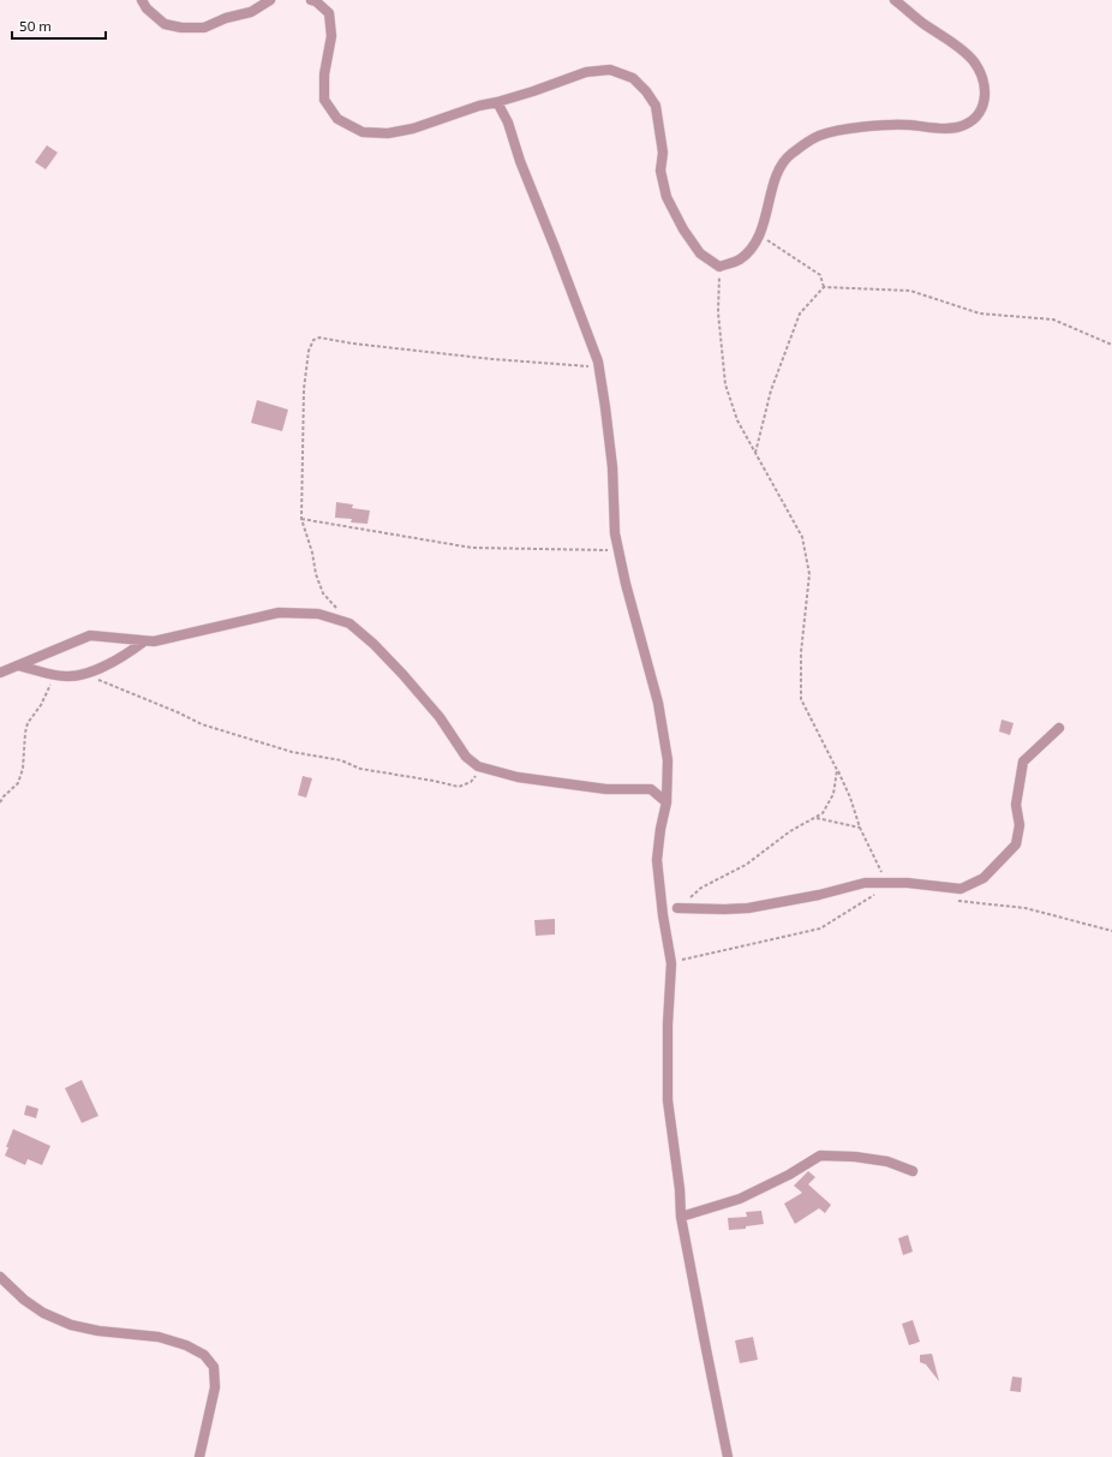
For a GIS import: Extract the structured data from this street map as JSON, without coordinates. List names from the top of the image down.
{
  "scale_bar": "50 m"
}
